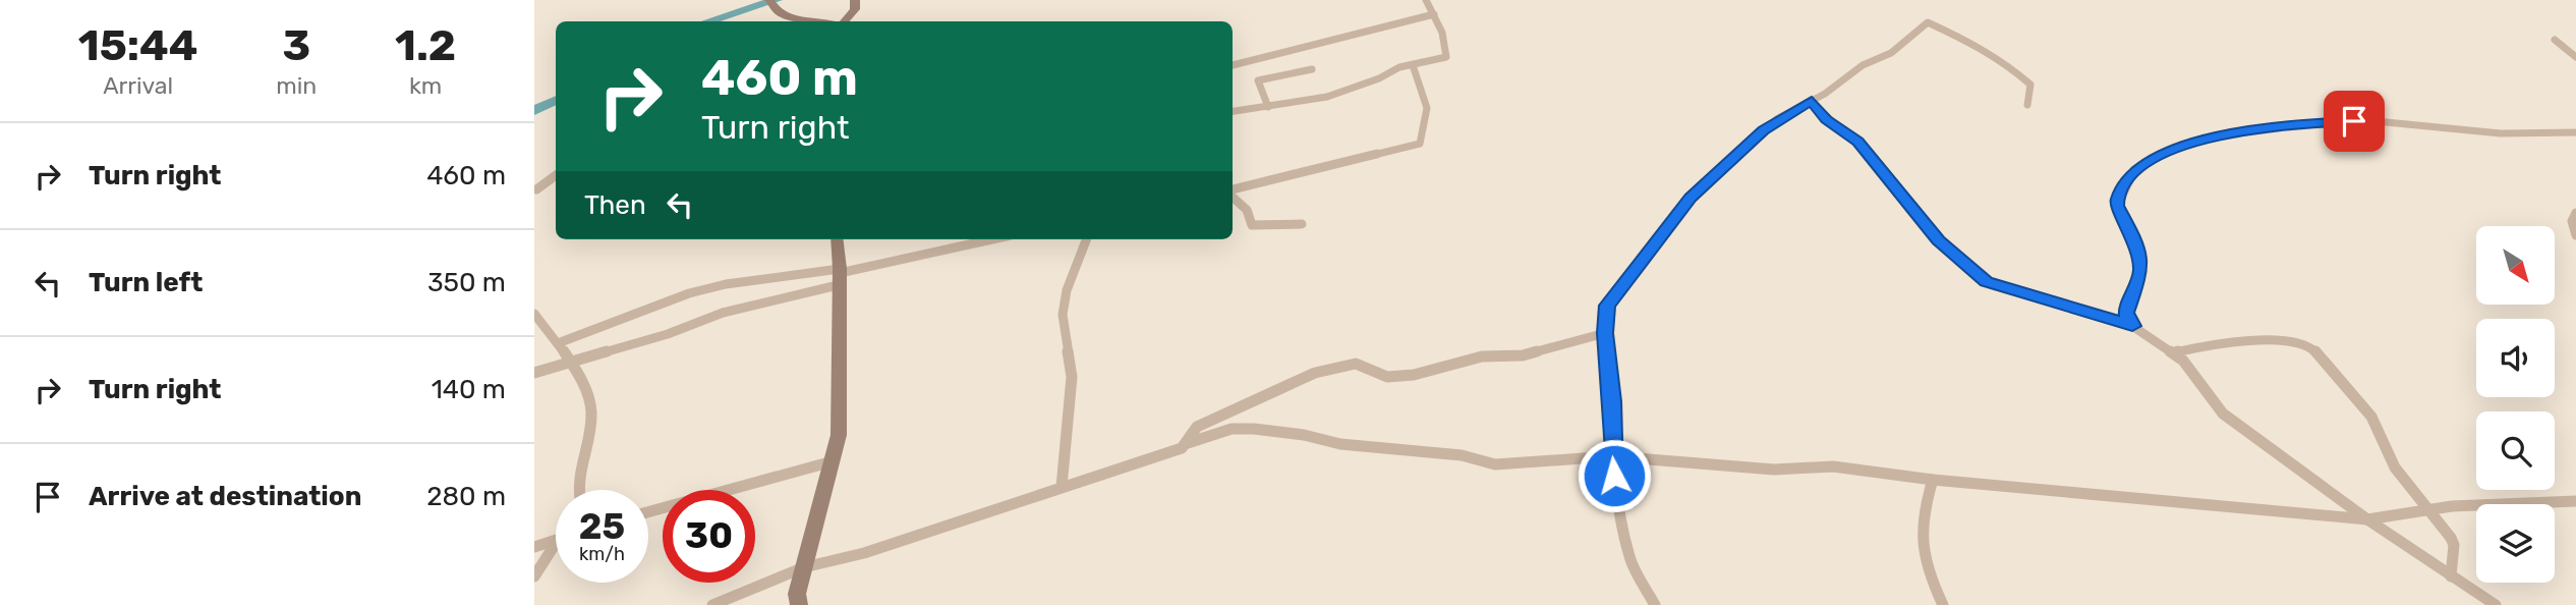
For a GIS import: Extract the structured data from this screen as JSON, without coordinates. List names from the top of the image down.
{
  "north": "bottom right",
  "page": {
    "eta": [
      "15:44",
      "Arrival",
      "3",
      "min",
      "1.2",
      "km"
    ],
    "turn": ["460 m", "Turn right"],
    "list": [
      {
        "name": "Turn right",
        "value": "460 m"
      },
      {
        "name": "Turn left",
        "value": "350 m"
      },
      {
        "name": "Turn right",
        "value": "140 m"
      },
      {
        "name": "Arrive at destination",
        "value": "280 m"
      }
    ],
    "then": "Then",
    "speed": "25 km/h",
    "limit": "30"
  }
}
